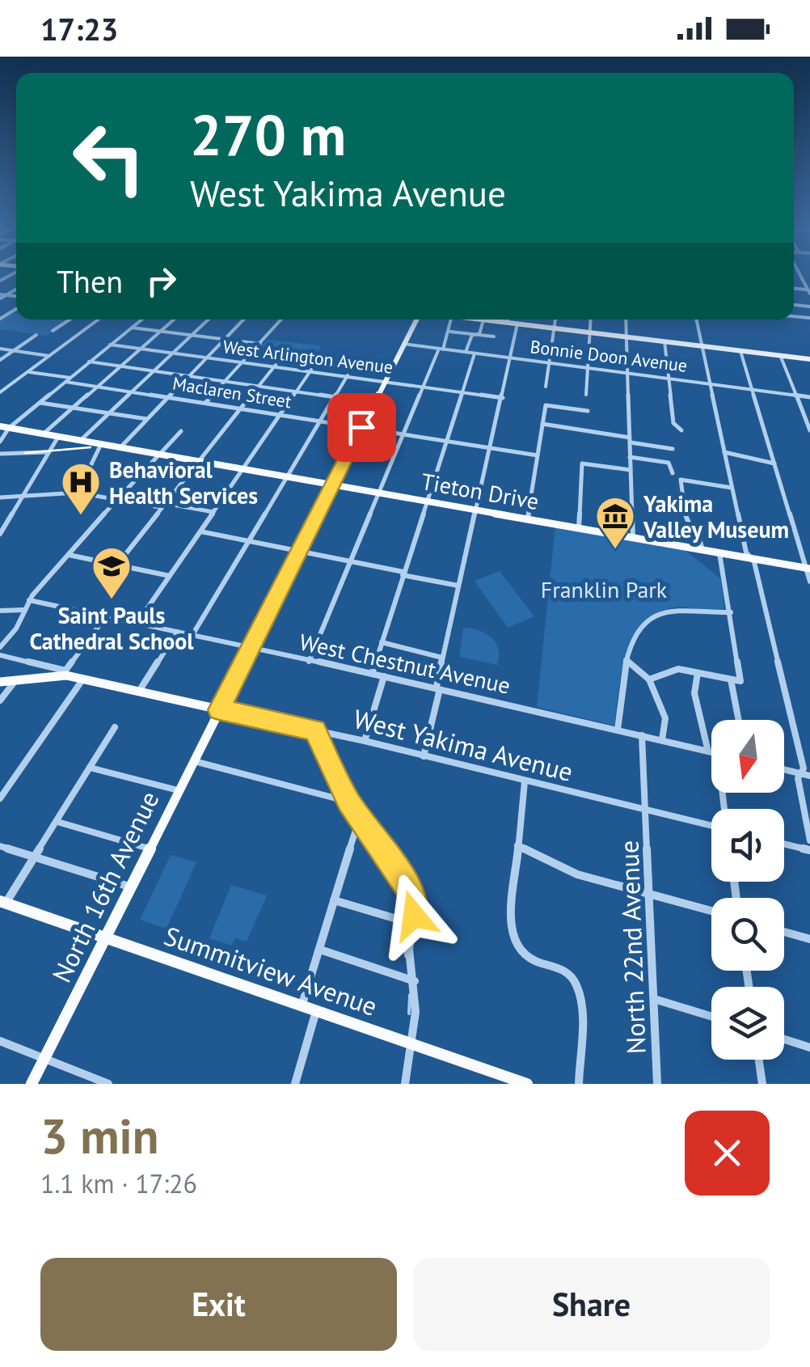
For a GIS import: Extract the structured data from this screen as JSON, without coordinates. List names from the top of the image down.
{
  "streets": {
    "main road": [
      "Tieton Drive",
      "West Yakima Avenue",
      "North 16th Avenue",
      "Summitview Avenue"
    ],
    "street": [
      "Bonnie Doon Avenue",
      "West Arlington Avenue",
      "Maclaren Street",
      "West Chestnut Avenue",
      "North 22nd Avenue"
    ]
  },
  "crossings": [
    ["Bonnie Doon Avenue", "North 16th Avenue"],
    ["West Arlington Avenue", "North 16th Avenue"],
    ["Maclaren Street", "North 16th Avenue"],
    ["Tieton Drive", "North 16th Avenue"],
    ["West Chestnut Avenue", "North 16th Avenue"],
    ["West Chestnut Avenue", "North 22nd Avenue"],
    ["West Yakima Avenue", "North 16th Avenue"],
    ["West Yakima Avenue", "North 22nd Avenue"],
    ["North 16th Avenue", "Summitview Avenue"]
  ],
  "parks": ["Franklin Park"],
  "places": {
    "hospital": ["Behavioral Health Services"],
    "museum": ["Yakima Valley Museum"],
    "school or university": ["Saint Pauls Cathedral School"]
  },
  "north": "bottom",
  "page": {
    "status": "17:23",
    "turn": ["270 m", "West Yakima Avenue"],
    "then": "Then",
    "heading": ["3 min", "1.1 km · 17:26"],
    "buttons": ["Exit", "Share"]
  }
}
